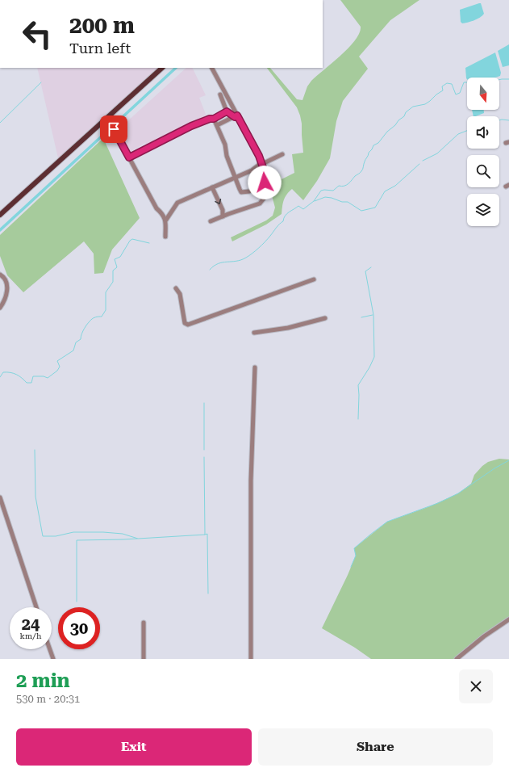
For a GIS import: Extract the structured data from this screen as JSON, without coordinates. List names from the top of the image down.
{
  "north": "bottom",
  "page": {
    "turn": ["200 m", "Turn left"],
    "speed": "24 km/h",
    "limit": "30",
    "heading": ["2 min", "530 m · 20:31"],
    "buttons": ["Exit", "Share"]
  }
}
